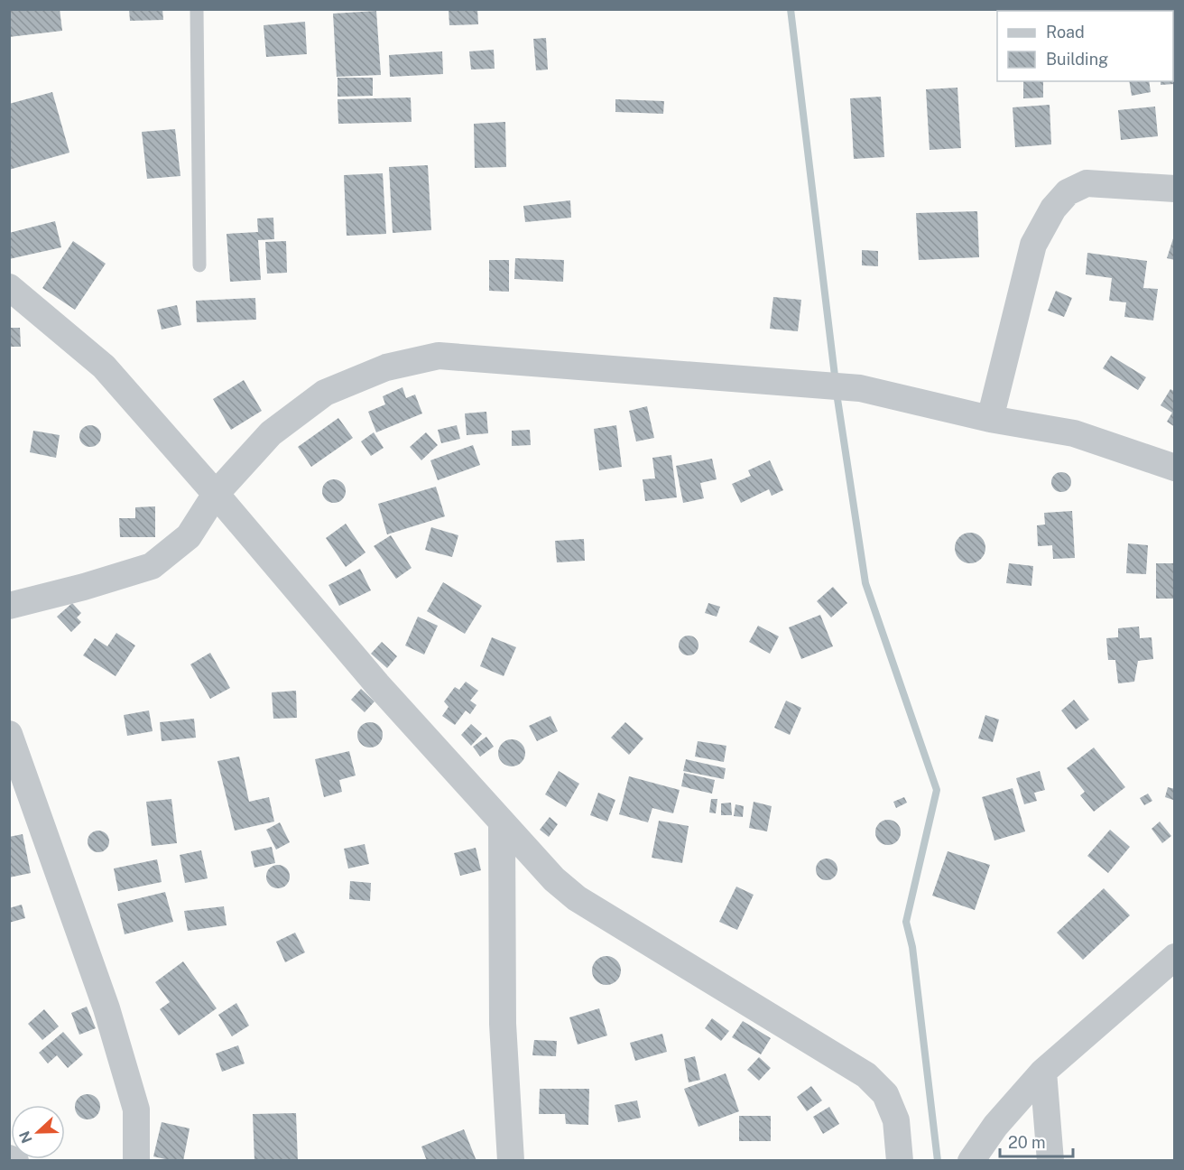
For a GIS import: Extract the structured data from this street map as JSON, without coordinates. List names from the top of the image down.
{
  "legend": ["Road", "Building"],
  "scale_bar": "20 m",
  "north": "left"
}
